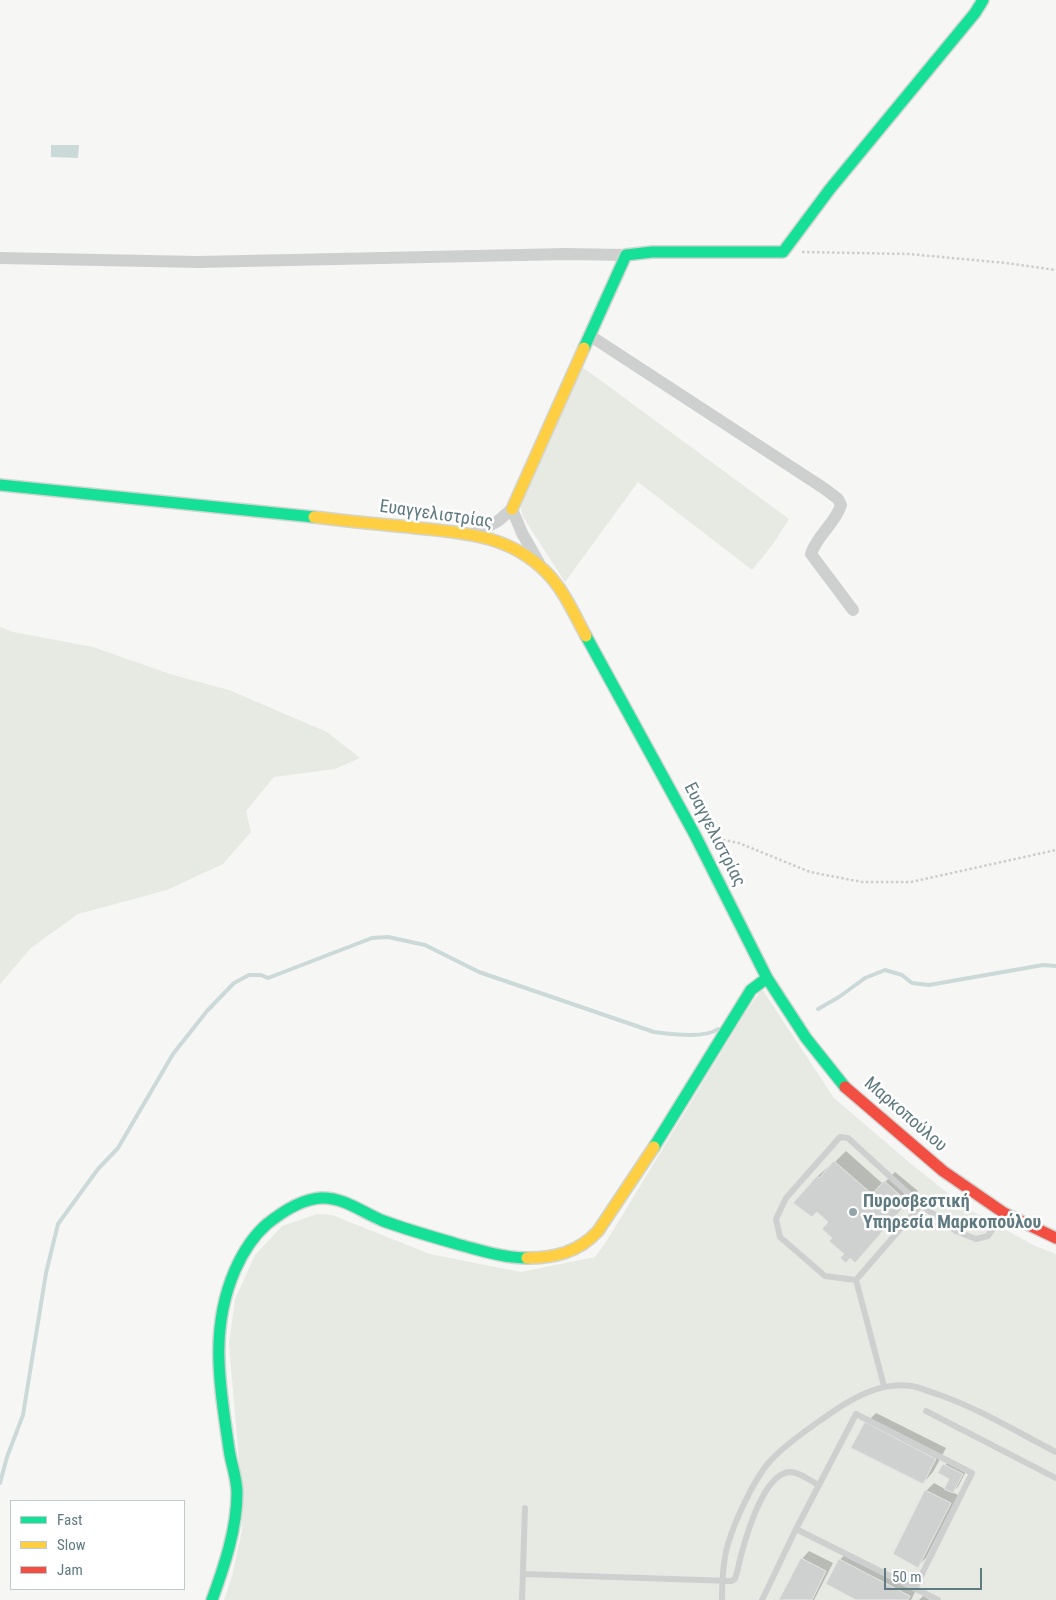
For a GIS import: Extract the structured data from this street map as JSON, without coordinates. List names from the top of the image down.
{
  "streets": {
    "street": ["Ευαγγελιστρίας", "Μαρκοπούλου"]
  },
  "crossings": [
    ["Ευαγγελιστρίας", "Μαρκοπούλου"]
  ],
  "places": ["Πυροσβεστική Υπηρεσία Μαρκοπούλου"],
  "legend": ["Fast", "Slow", "Jam"],
  "scale_bar": "50 m"
}
